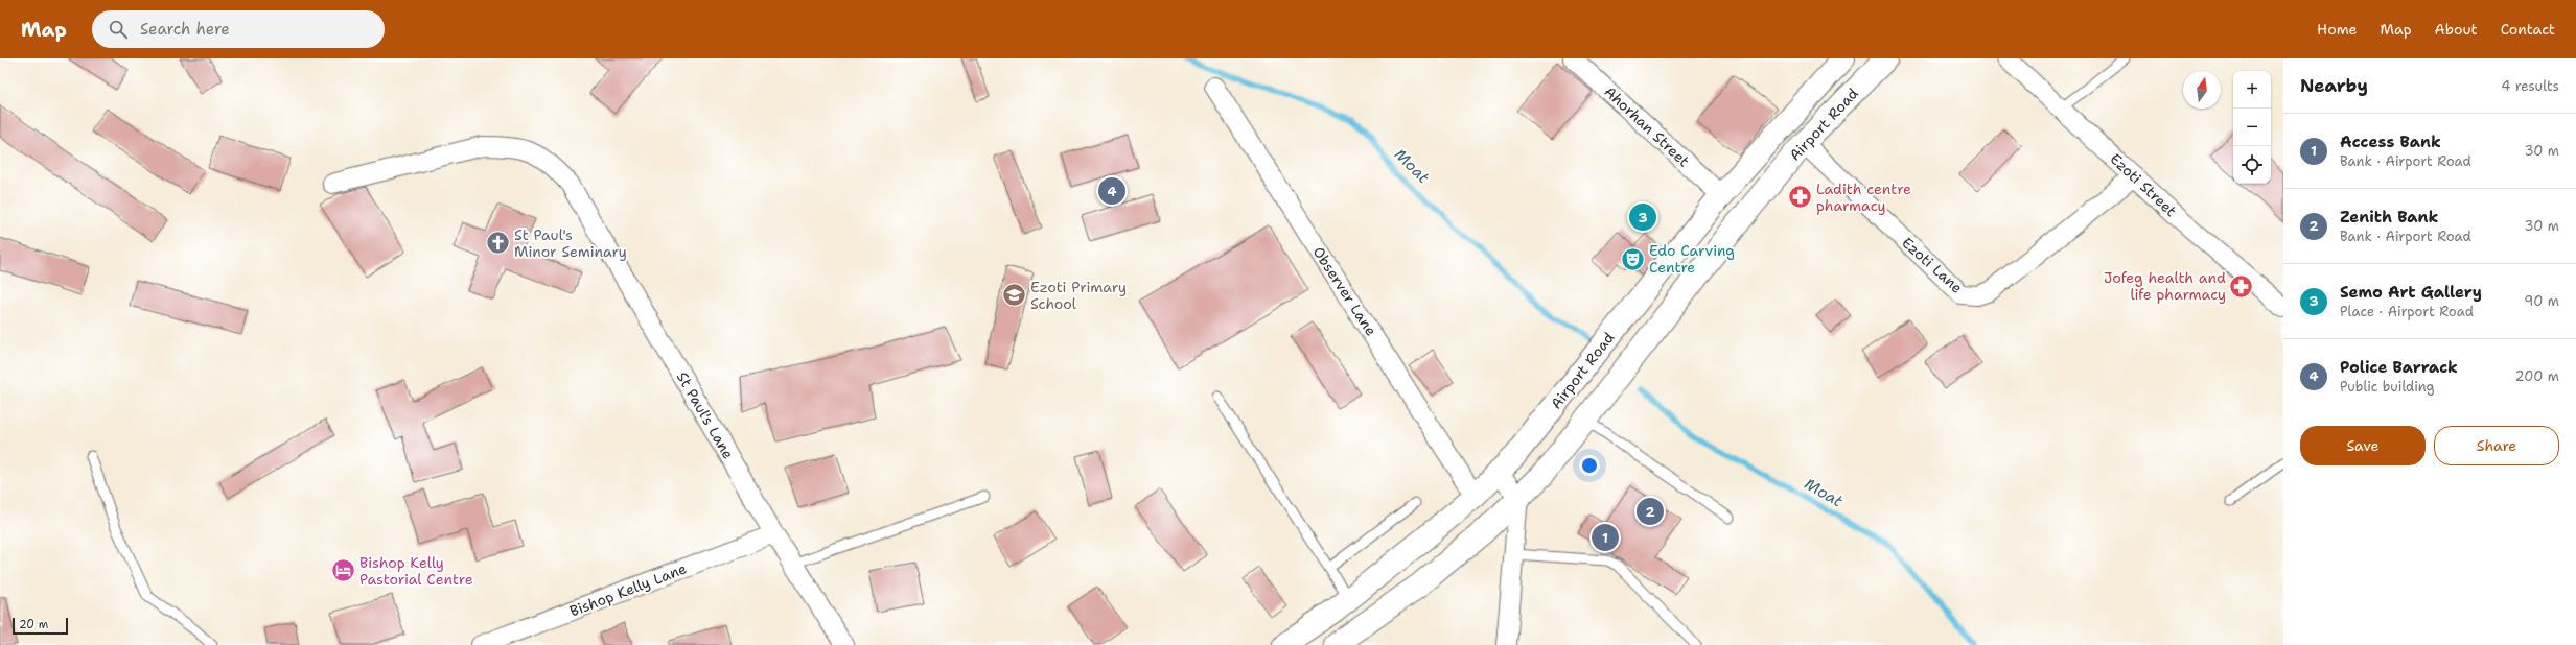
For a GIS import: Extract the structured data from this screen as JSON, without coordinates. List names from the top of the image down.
{
  "streets": {
    "main road": ["Airport Road"],
    "street": [
      "Ahorhan Street",
      "Ezoti Street",
      "Ezoti Lane",
      "Observer Lane",
      "St Paul's Lane",
      "Bishop Kelly Lane"
    ]
  },
  "crossings": [
    ["Airport Road", "Ahorhan Street"],
    ["Airport Road", "Ezoti Lane"],
    ["Airport Road", "Observer Lane"],
    ["Ezoti Street", "Ezoti Lane"],
    ["St Paul's Lane", "Bishop Kelly Lane"]
  ],
  "water": ["Moat"],
  "places": {
    "pharmacy": ["Ladith centre pharmacy", "Jofeg health and life pharmacy"],
    "church": ["St Paul's Minor Seminary"],
    "theatre": ["Edo Carving Centre"],
    "school or university": ["Ezoti Primary School"],
    "hotel": ["Bishop Kelly Pastorial Centre"]
  },
  "scale_bar": "20 m",
  "north": "top",
  "page": {
    "header": "Map",
    "search": "Search here",
    "nav": [
      "Home",
      "Map",
      "About",
      "Contact"
    ],
    "heading": ["Nearby", "4 results"],
    "map_buttons": ["+", "−"],
    "list": [
      {
        "mark": "1",
        "name": "Access Bank",
        "note": "Bank · Airport Road",
        "value": "30 m"
      },
      {
        "mark": "2",
        "name": "Zenith Bank",
        "note": "Bank · Airport Road",
        "value": "30 m"
      },
      {
        "mark": "3",
        "name": "Semo Art Gallery",
        "note": "Place · Airport Road",
        "value": "90 m"
      },
      {
        "mark": "4",
        "name": "Police Barrack",
        "note": "Public building",
        "value": "200 m"
      }
    ],
    "pins": [
      "4",
      "3",
      "2",
      "1"
    ],
    "buttons": ["Save", "Share"],
    "scale": "20 m"
  }
}
